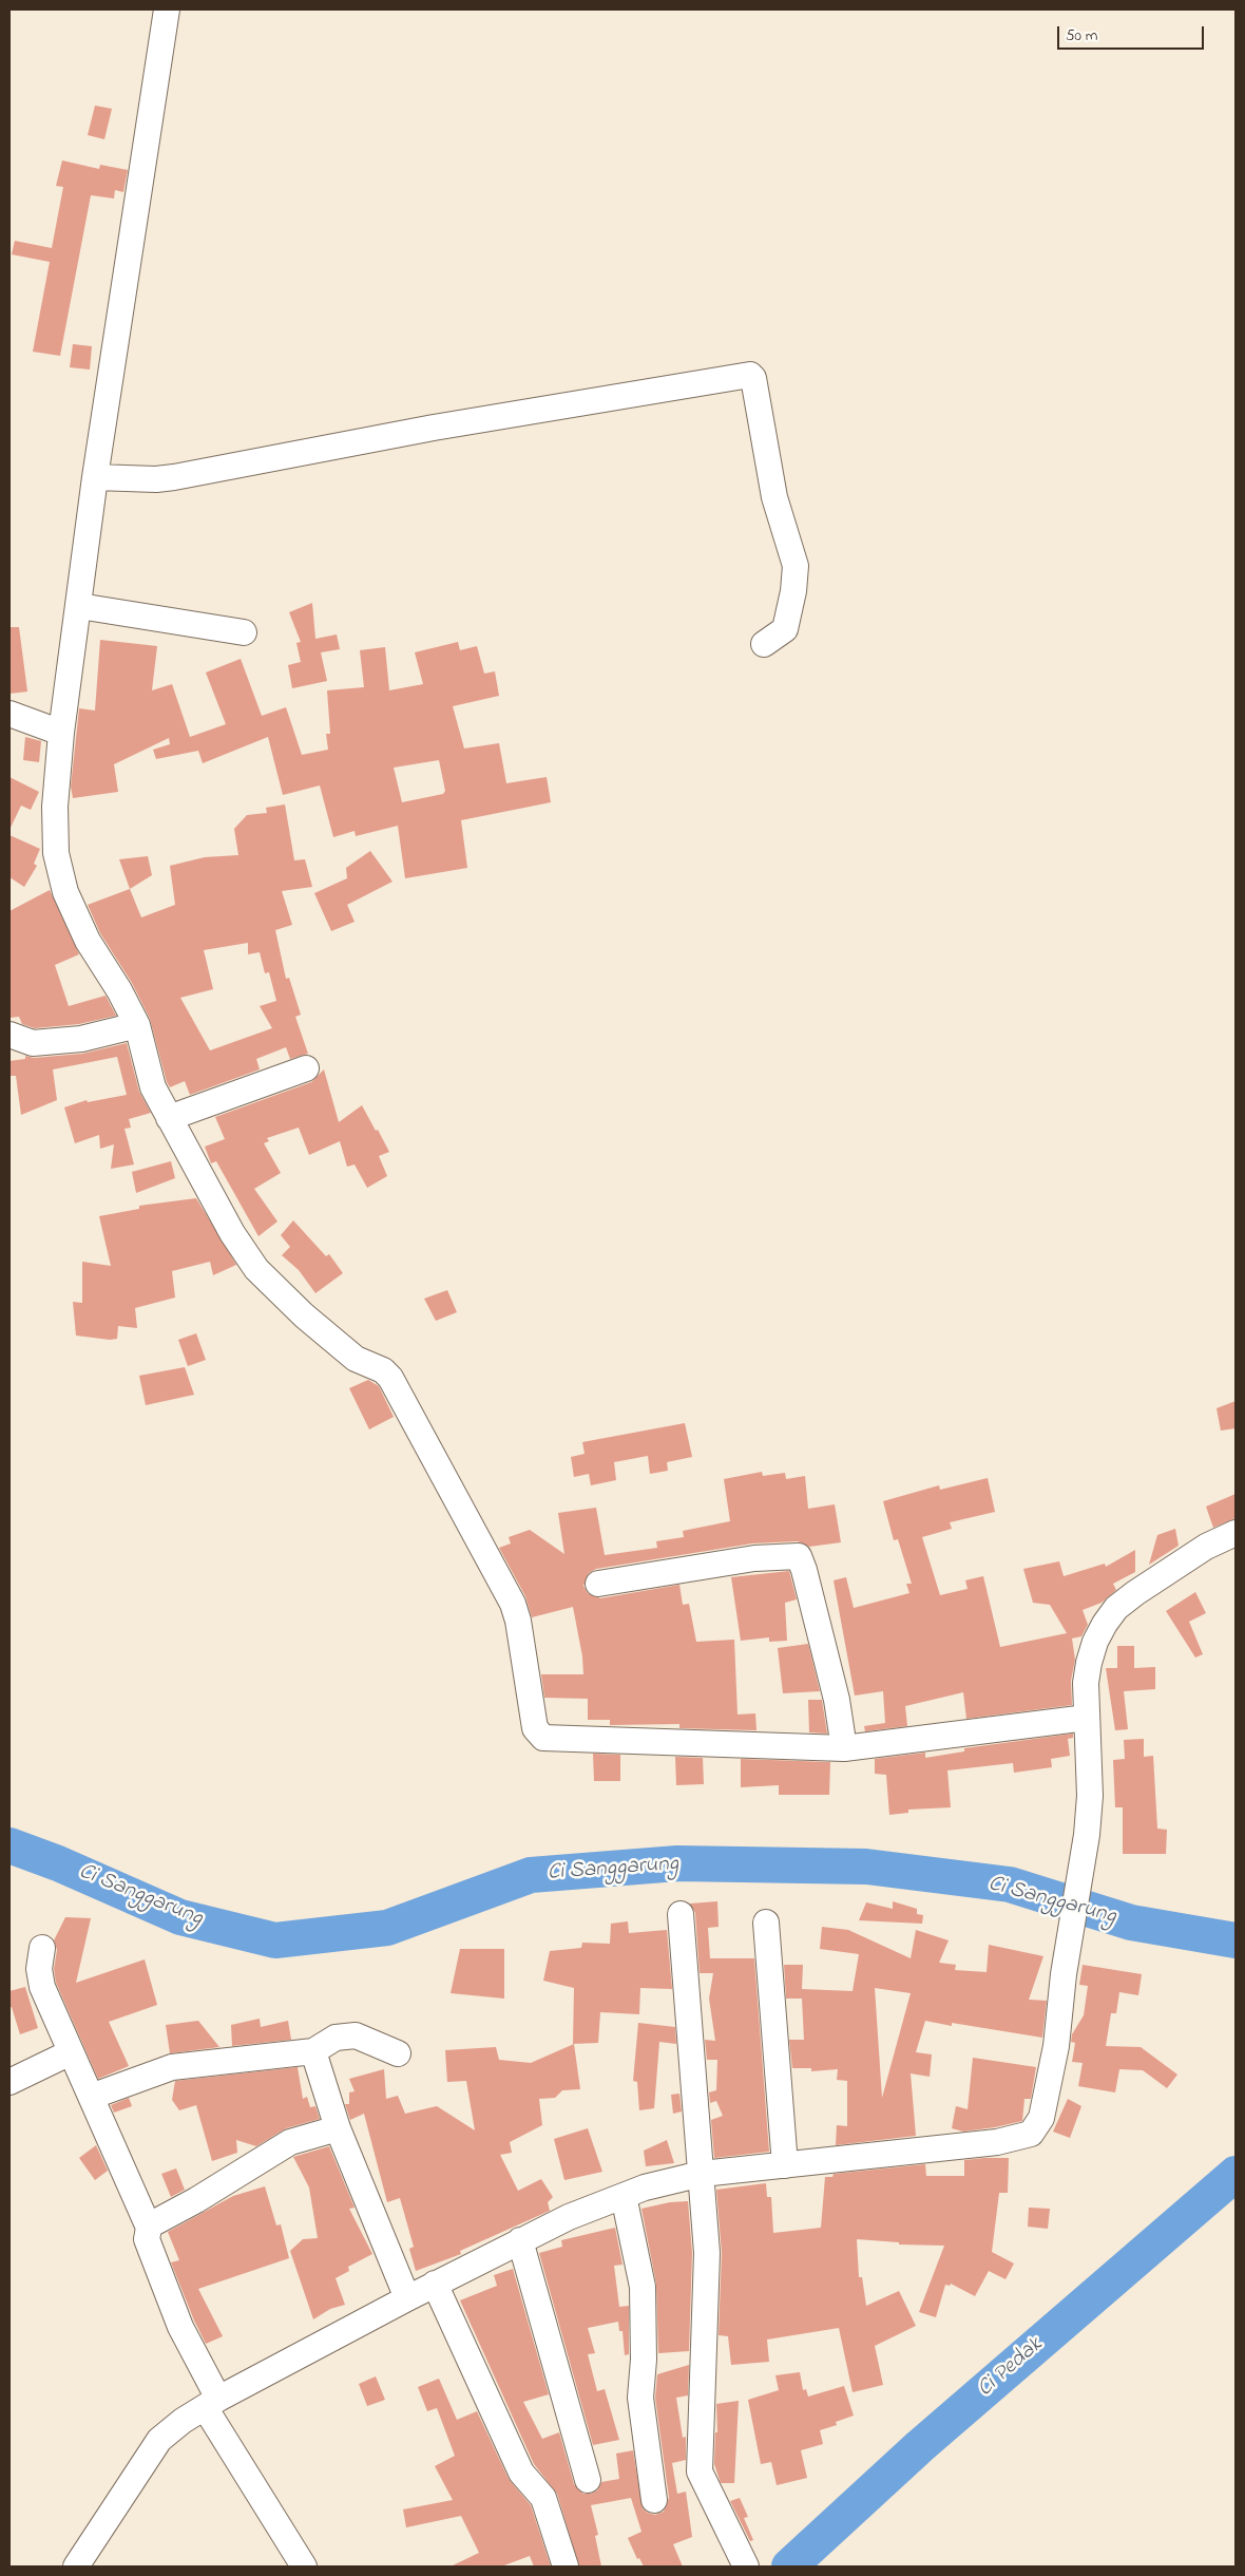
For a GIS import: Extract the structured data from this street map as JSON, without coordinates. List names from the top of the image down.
{
  "water": ["Ci Sanggarung", "Ci Pedak"],
  "scale_bar": "50 m"
}
